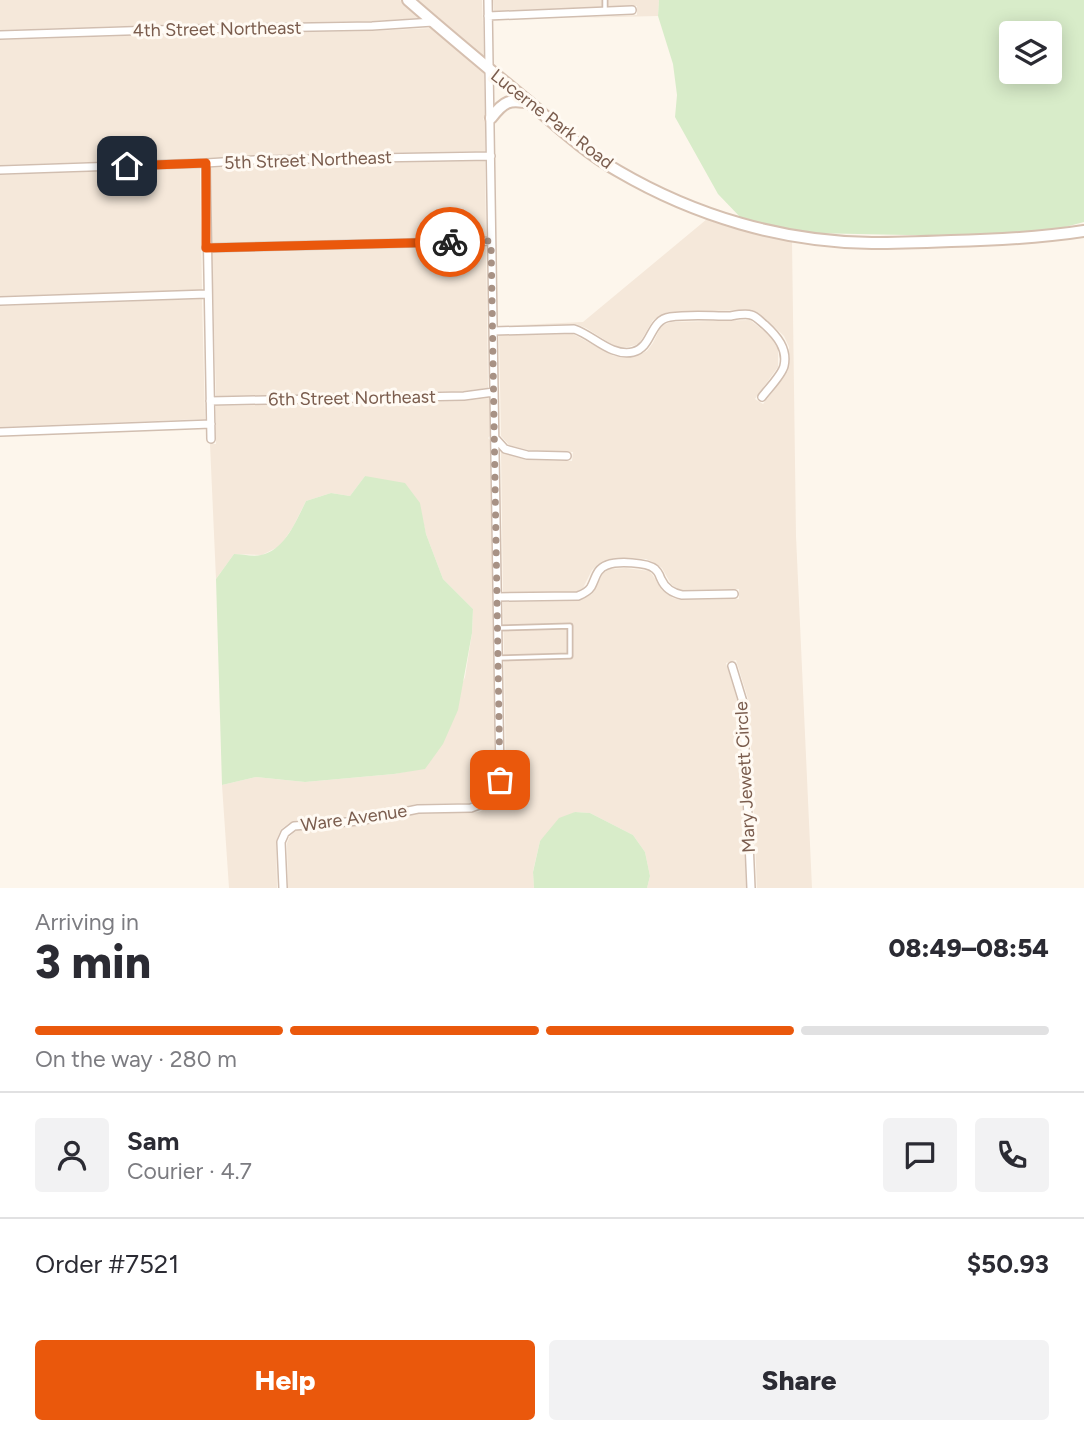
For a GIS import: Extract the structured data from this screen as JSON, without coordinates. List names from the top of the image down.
{
  "streets": {
    "main road": ["Lucerne Park Road"],
    "street": [
      "4th Street Northeast",
      "5th Street Northeast",
      "6th Street Northeast",
      "Mary Jewett Circle",
      "Ware Avenue"
    ]
  },
  "crossings": [
    ["4th Street Northeast", "Lucerne Park Road"]
  ],
  "page": {
    "heading": ["3 min", "Arriving in", "08:49–08:54"],
    "panel": [
      "Sam",
      "Courier · 4.7",
      "Order #7521",
      "$50.93"
    ],
    "bar": "On the way · 280 m",
    "buttons": ["Help", "Share"]
  }
}
